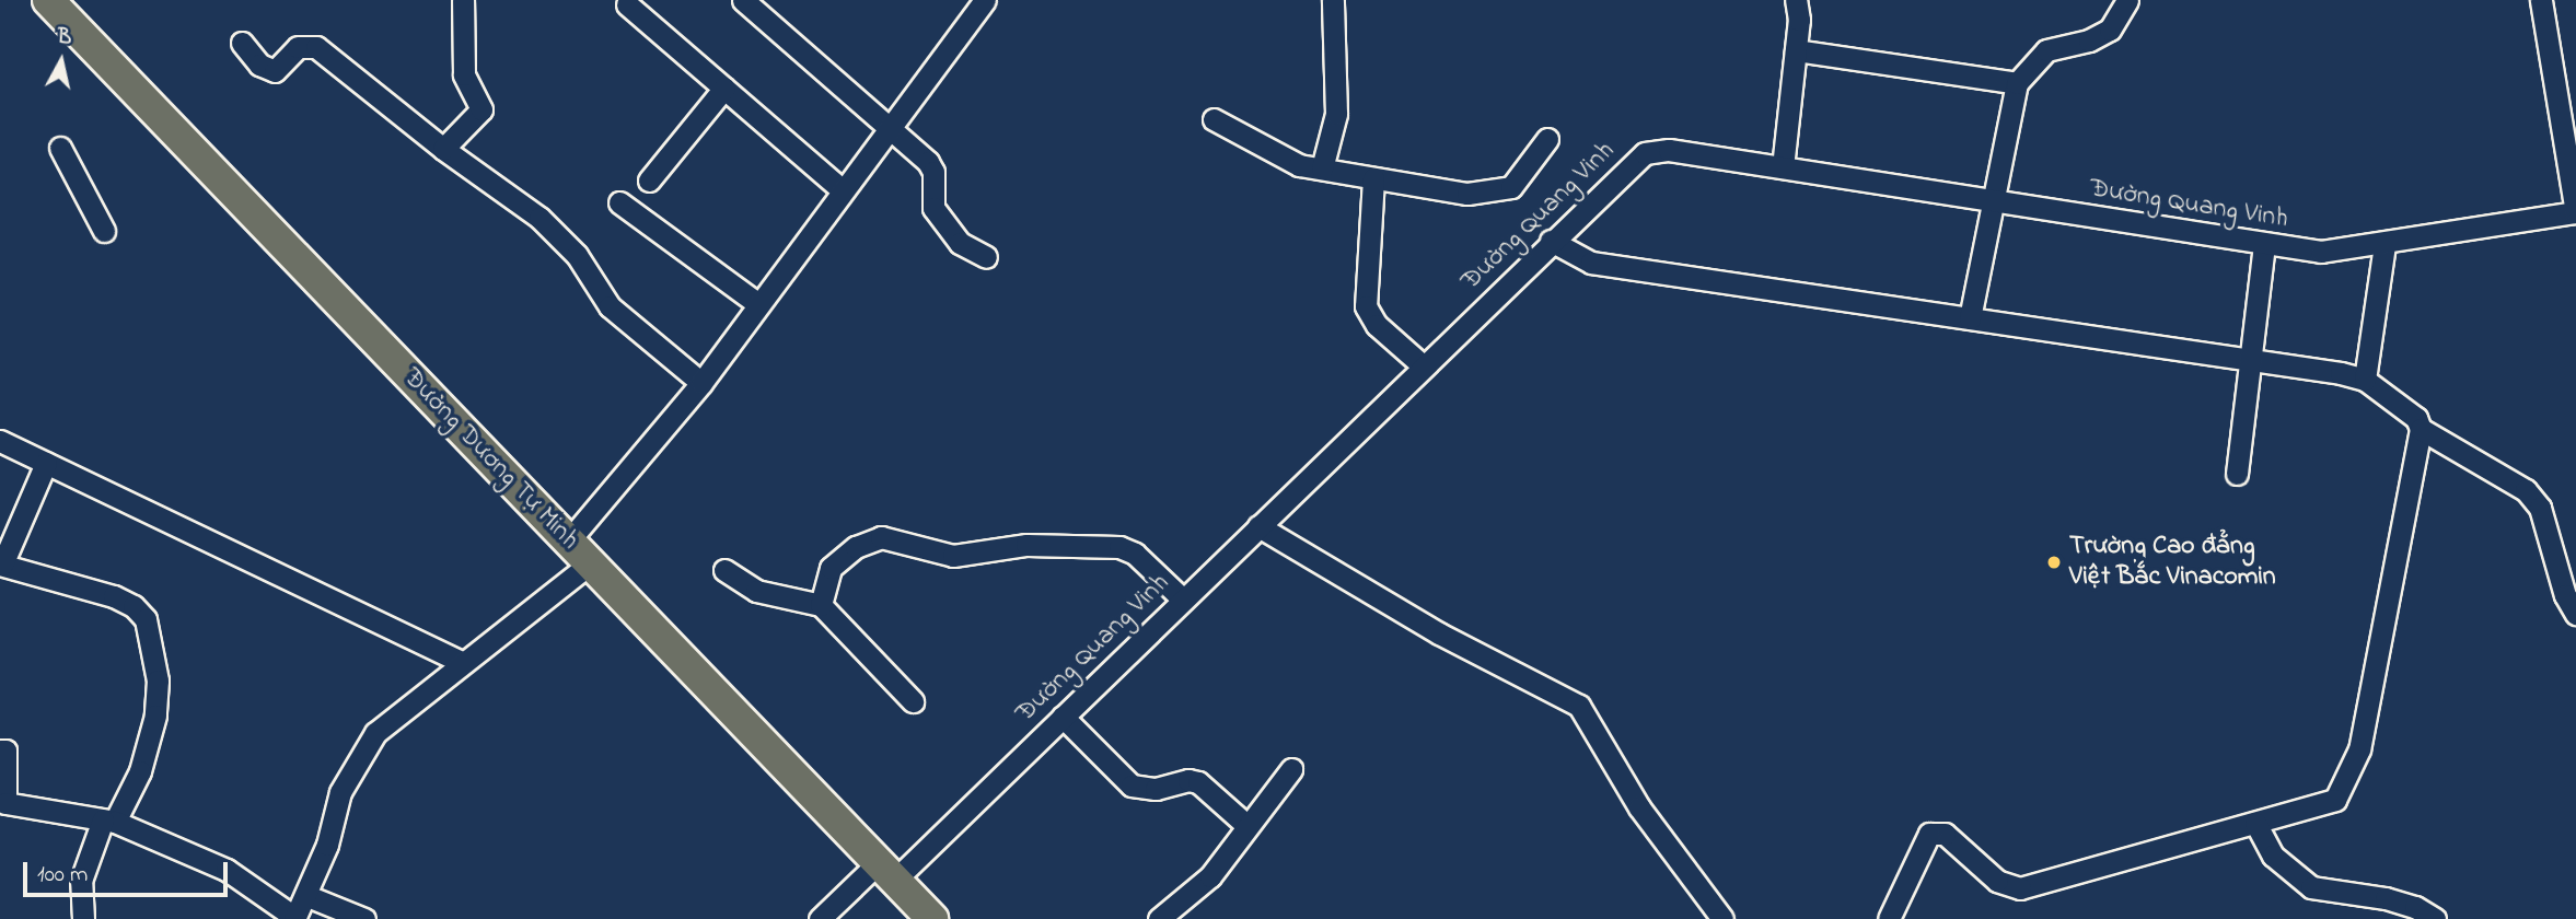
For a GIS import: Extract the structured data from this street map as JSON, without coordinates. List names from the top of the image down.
{
  "streets": {
    "highway": ["Đường Dương Tự Minh"],
    "street": ["Đường Quang Vinh"]
  },
  "crossings": [
    ["Đường Quang Vinh", "Đường Dương Tự Minh"]
  ],
  "places": ["Trường Cao đẳng Việt Bắc Vinacomin"],
  "scale_bar": "100 m",
  "north": "top"
}
